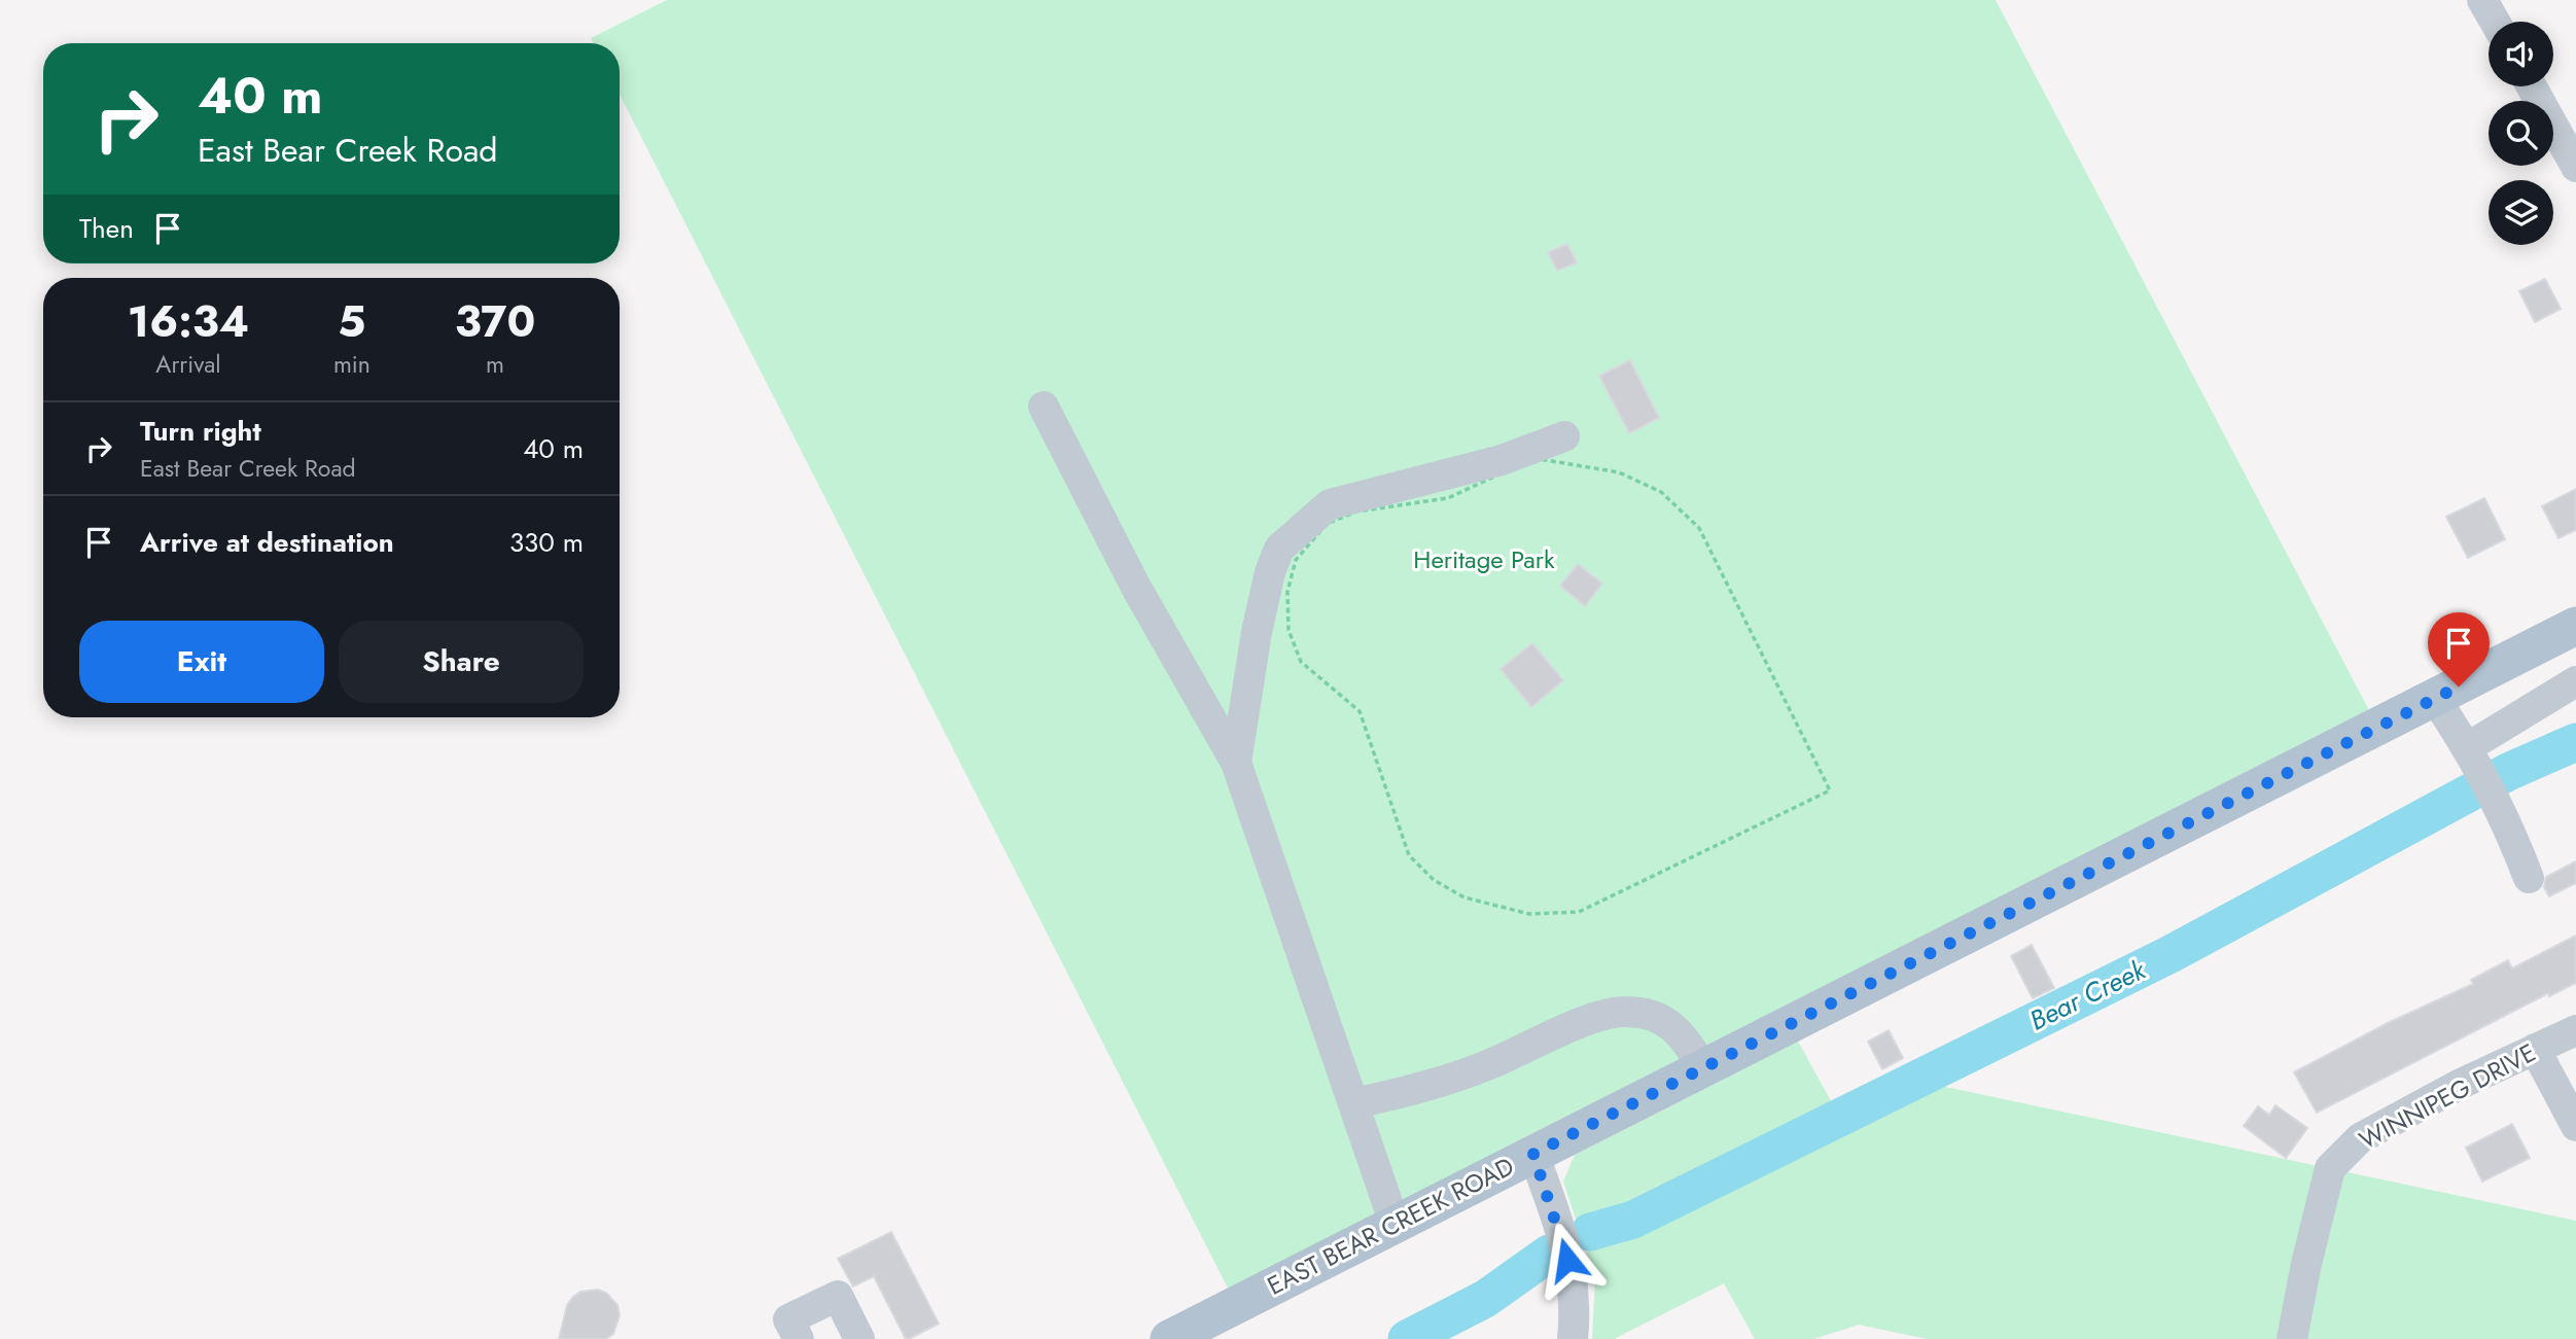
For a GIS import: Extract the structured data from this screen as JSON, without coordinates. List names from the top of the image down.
{
  "streets": {
    "main road": ["EAST BEAR CREEK ROAD"],
    "street": ["WINNIPEG DRIVE"]
  },
  "water": ["Bear Creek"],
  "parks": ["Heritage Park"],
  "page": {
    "turn": ["40 m", "East Bear Creek Road"],
    "then": "Then",
    "eta": [
      "16:34",
      "Arrival",
      "5",
      "min",
      "370",
      "m"
    ],
    "list": [
      {
        "name": "Turn right",
        "note": "East Bear Creek Road",
        "value": "40 m"
      },
      {
        "name": "Arrive at destination",
        "value": "330 m"
      }
    ],
    "buttons": ["Exit", "Share"]
  }
}
